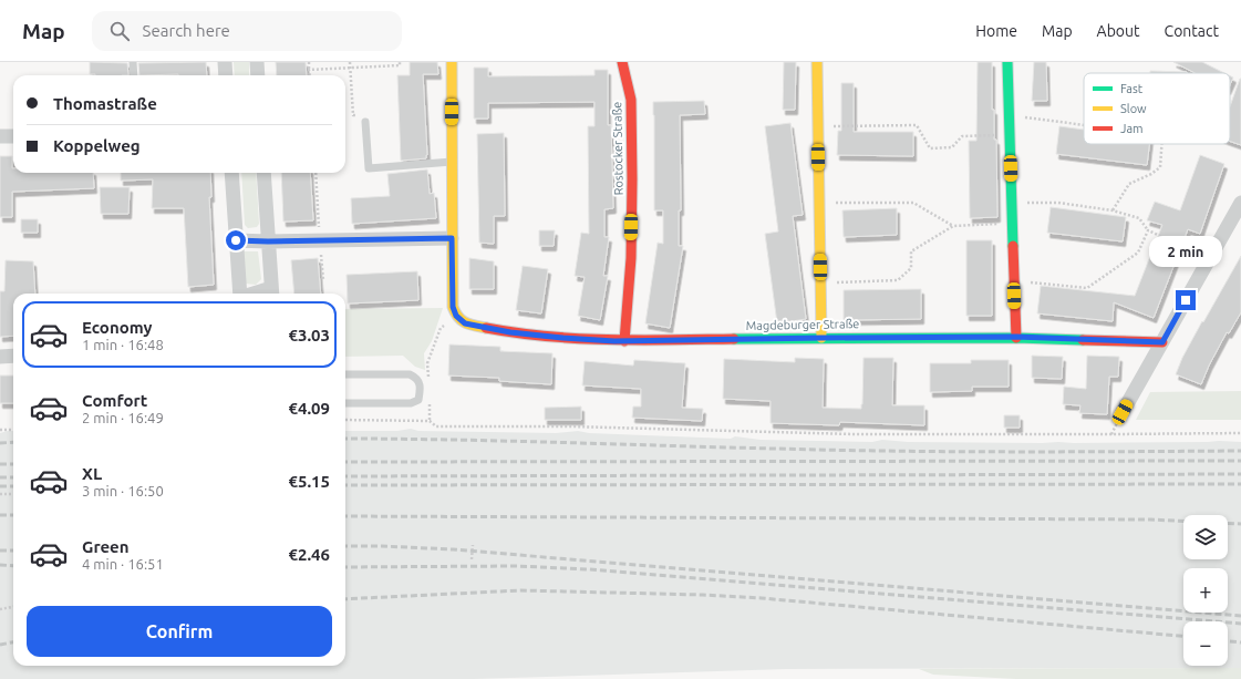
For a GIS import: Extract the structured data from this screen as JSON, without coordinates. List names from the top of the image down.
{
  "streets": {
    "street": ["Rostocker Straße", "Magdeburger Straße"]
  },
  "crossings": [
    ["Rostocker Straße", "Magdeburger Straße"]
  ],
  "legend": ["Fast", "Slow", "Jam"],
  "page": {
    "header": "Map",
    "search": "Search here",
    "nav": [
      "Home",
      "Map",
      "About",
      "Contact"
    ],
    "banner": ["Thomastraße", "Koppelweg"],
    "bubble": "2 min",
    "list": [
      {
        "name": "Economy",
        "note": "1 min · 16:48",
        "value": "€3.03"
      },
      {
        "name": "Comfort",
        "note": "2 min · 16:49",
        "value": "€4.09"
      },
      {
        "name": "XL",
        "note": "3 min · 16:50",
        "value": "€5.15"
      },
      {
        "name": "Green",
        "note": "4 min · 16:51",
        "value": "€2.46"
      }
    ],
    "map_buttons": ["+", "−"],
    "buttons": "Confirm"
  }
}
